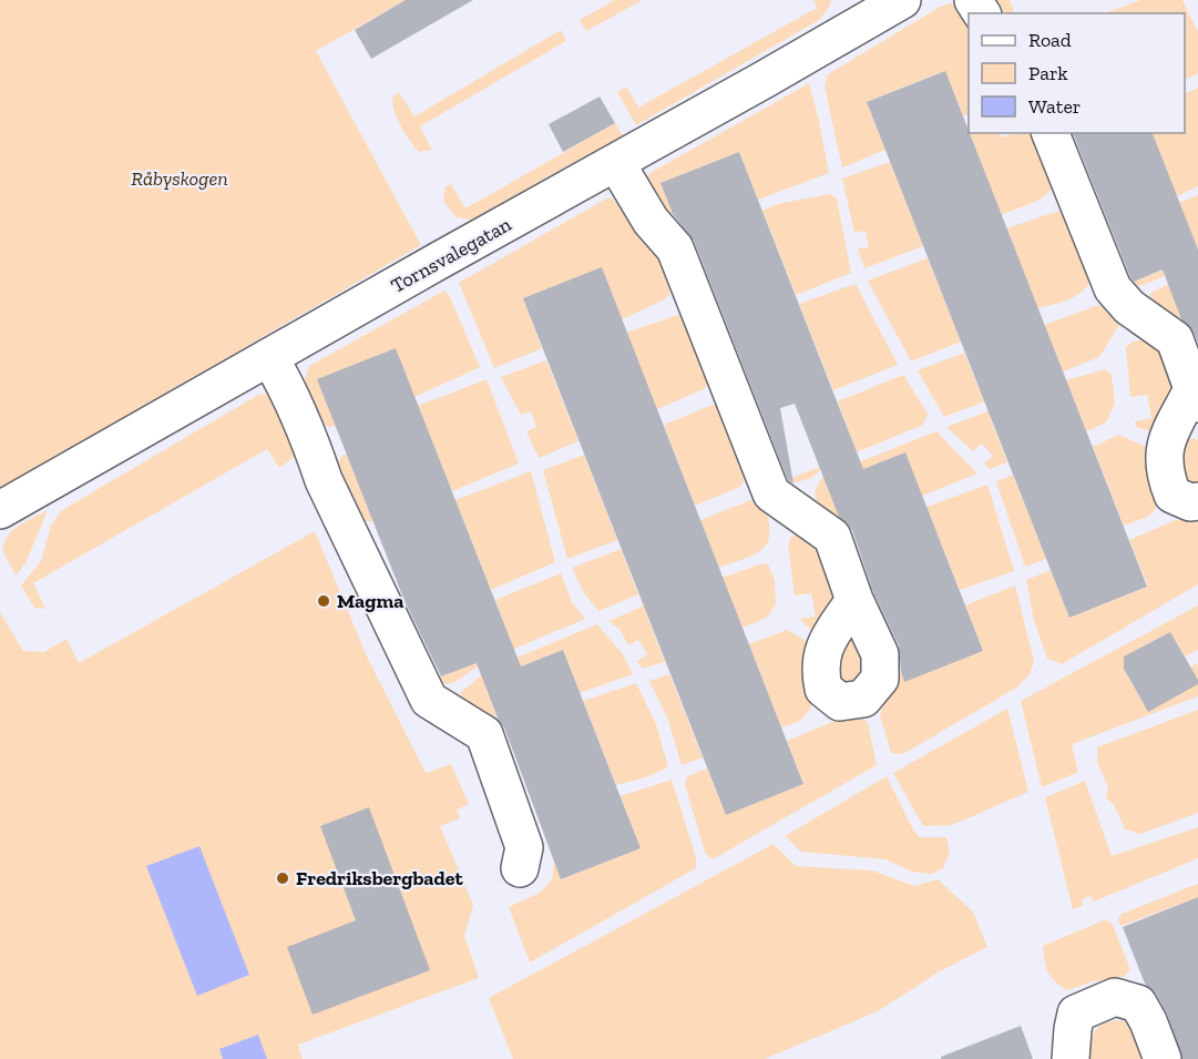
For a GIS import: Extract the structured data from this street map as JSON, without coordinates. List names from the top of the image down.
{
  "streets": {
    "street": ["Tornsvalegatan"]
  },
  "parks": ["Råbyskogen"],
  "places": ["Magma", "Fredriksbergbadet"],
  "legend": ["Road", "Park", "Water"]
}
